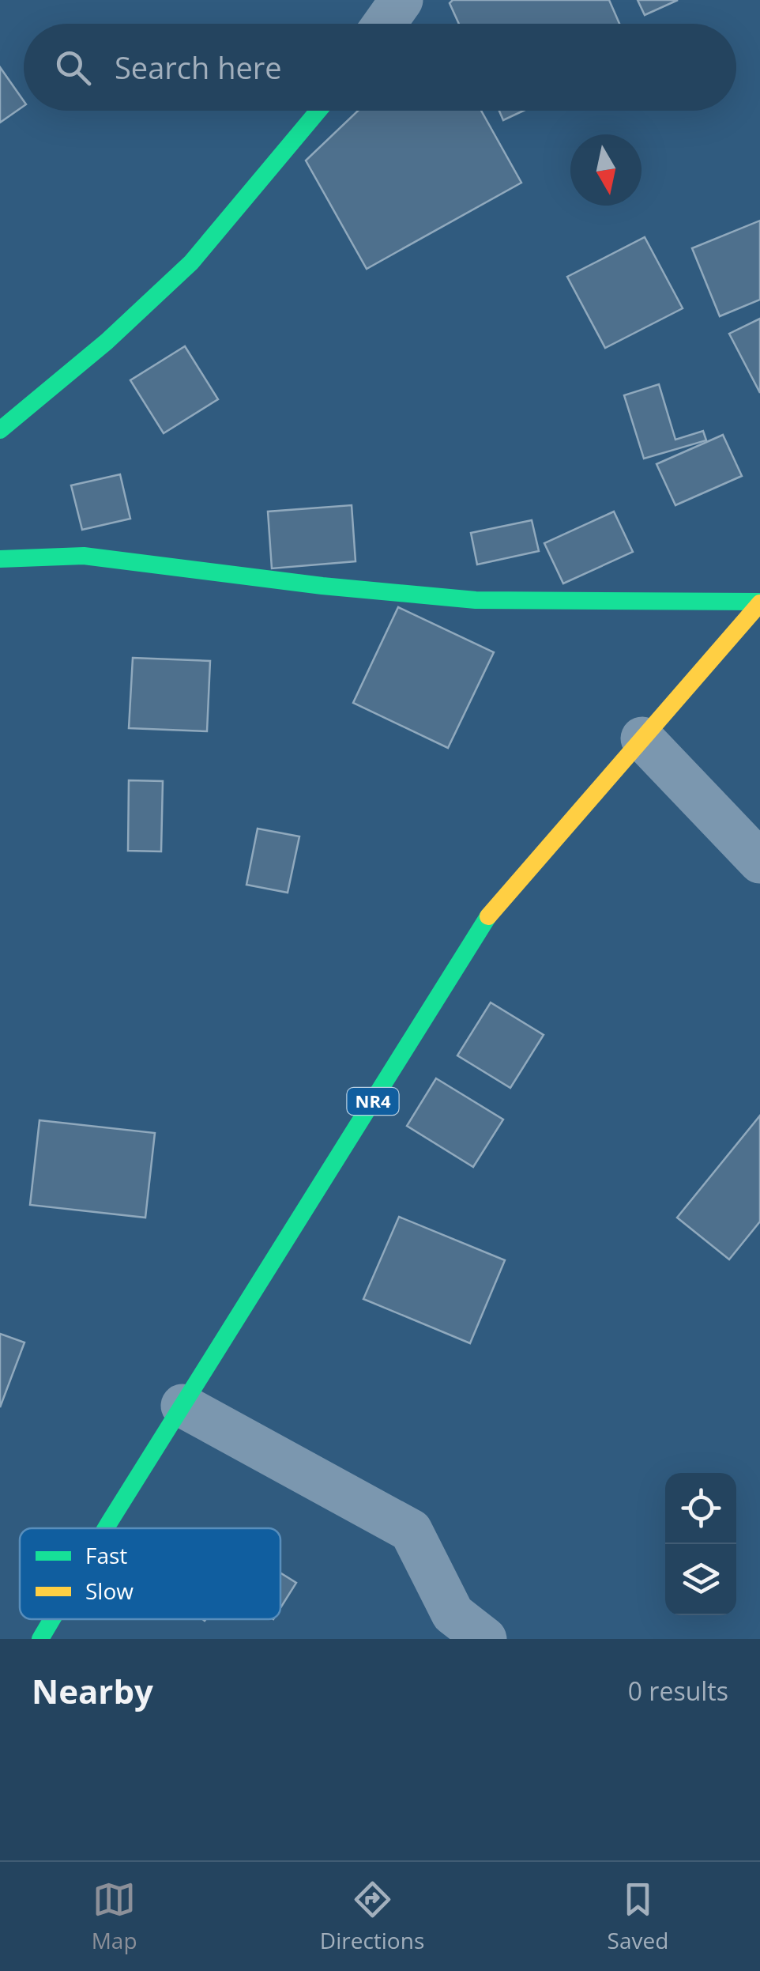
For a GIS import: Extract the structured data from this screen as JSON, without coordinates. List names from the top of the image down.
{
  "streets": {
    "main road": ["NR4"]
  },
  "legend": ["Fast", "Slow"],
  "north": "bottom",
  "page": {
    "search": "Search here",
    "heading": ["Nearby", "0 results"],
    "nav": ["Map", "Directions", "Saved"]
  }
}
